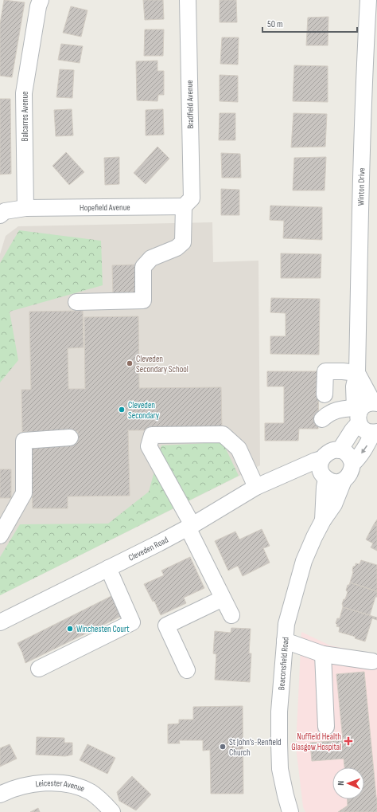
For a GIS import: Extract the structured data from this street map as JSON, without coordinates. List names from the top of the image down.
{
  "streets": {
    "street": [
      "Bradfield Avenue",
      "Balcarres Avenue",
      "Winton Drive",
      "Hopefield Avenue",
      "Cleveden Road",
      "Beaconsfield Road",
      "Leicester Avenue"
    ]
  },
  "crossings": [
    ["Bradfield Avenue", "Hopefield Avenue"],
    ["Balcarres Avenue", "Hopefield Avenue"],
    ["Cleveden Road", "Beaconsfield Road"]
  ],
  "places": {
    "other": [
      "Cleveden Secondary School",
      "Cleveden Secondary",
      "Winchesten Court",
      "St John’s-Renfield Church"
    ],
    "health": ["Nuffield Health Glasgow Hospital"]
  },
  "scale_bar": "50 m",
  "north": "left"
}
